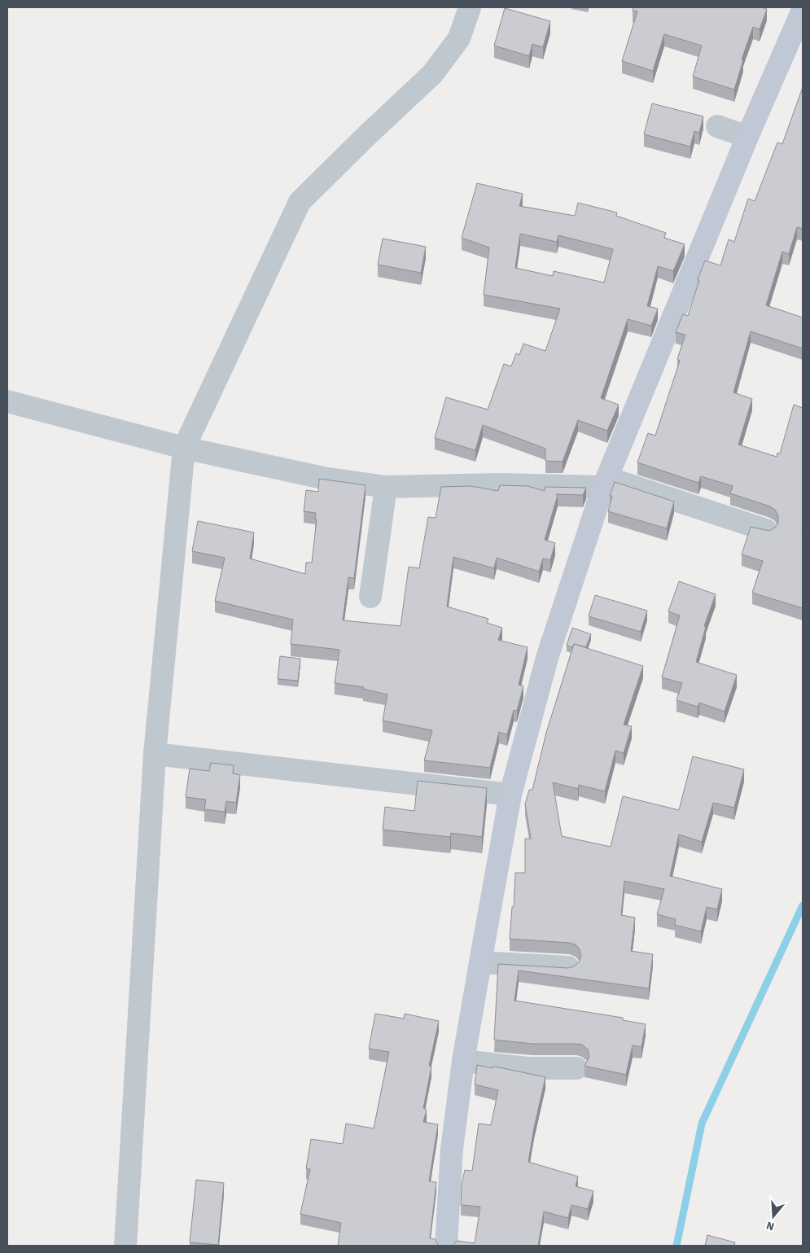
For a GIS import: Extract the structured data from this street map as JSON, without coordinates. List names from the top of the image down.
{
  "north": "bottom"
}
